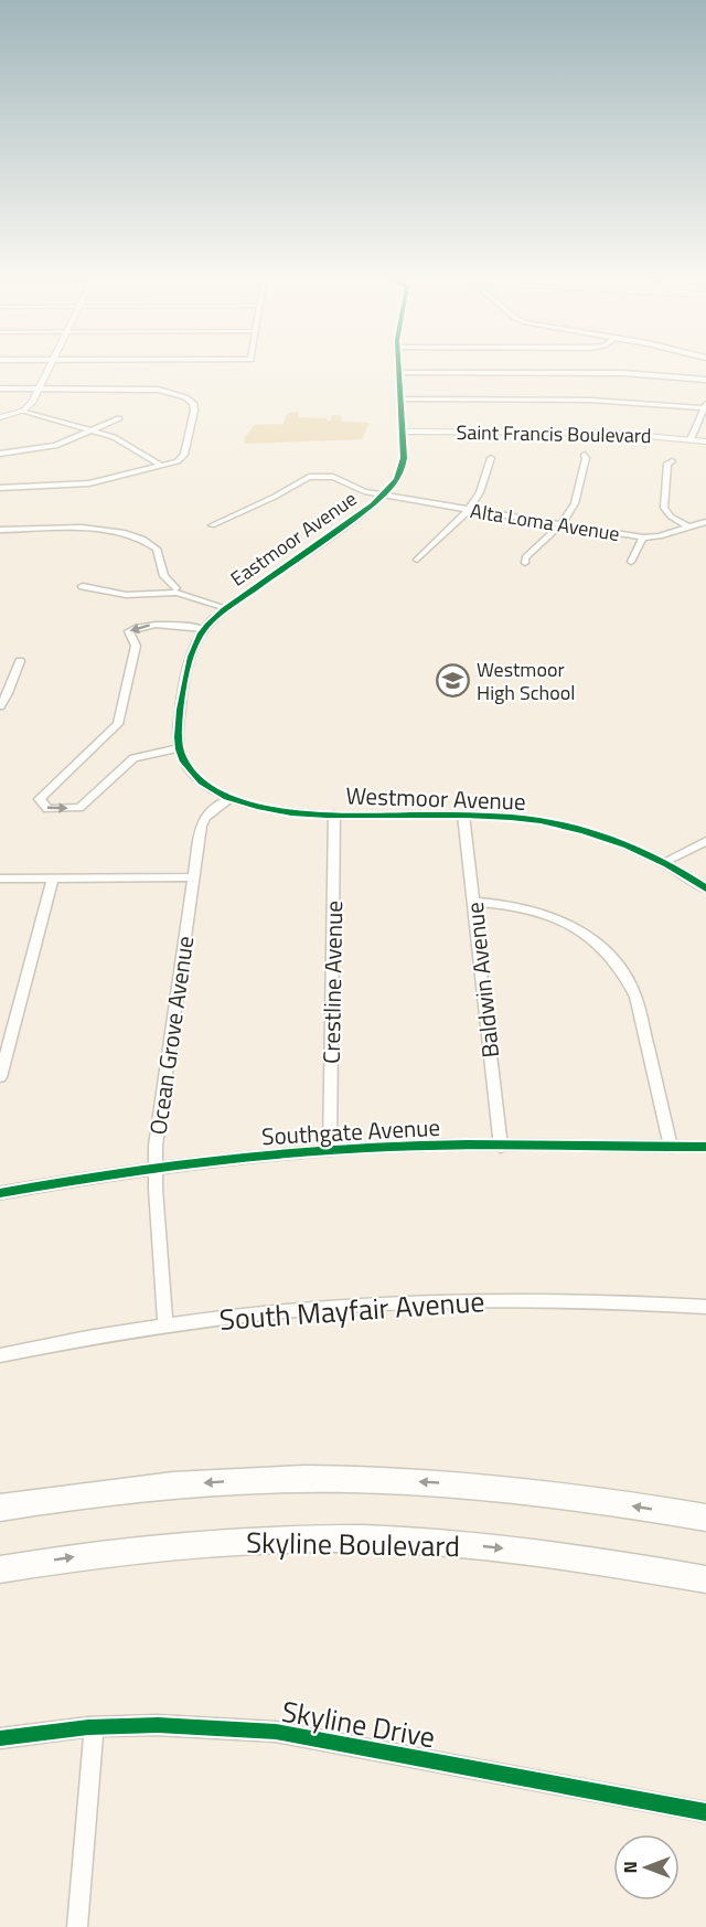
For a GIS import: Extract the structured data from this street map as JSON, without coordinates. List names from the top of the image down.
{
  "streets": {
    "main road": ["Skyline Boulevard"],
    "street": [
      "Saint Francis Boulevard",
      "Alta Loma Avenue",
      "Eastmoor Avenue",
      "Westmoor Avenue",
      "Baldwin Avenue",
      "Crestline Avenue",
      "Ocean Grove Avenue",
      "Southgate Avenue",
      "South Mayfair Avenue",
      "Skyline Drive"
    ]
  },
  "crossings": [
    ["Saint Francis Boulevard", "Eastmoor Avenue"],
    ["Alta Loma Avenue", "Eastmoor Avenue"],
    ["Westmoor Avenue", "Baldwin Avenue"],
    ["Westmoor Avenue", "Crestline Avenue"],
    ["Westmoor Avenue", "Ocean Grove Avenue"],
    ["Baldwin Avenue", "Southgate Avenue"],
    ["Crestline Avenue", "Southgate Avenue"],
    ["Ocean Grove Avenue", "Southgate Avenue"],
    ["Ocean Grove Avenue", "South Mayfair Avenue"]
  ],
  "places": {
    "school or university": ["Westmoor High School"]
  },
  "north": "left"
}
